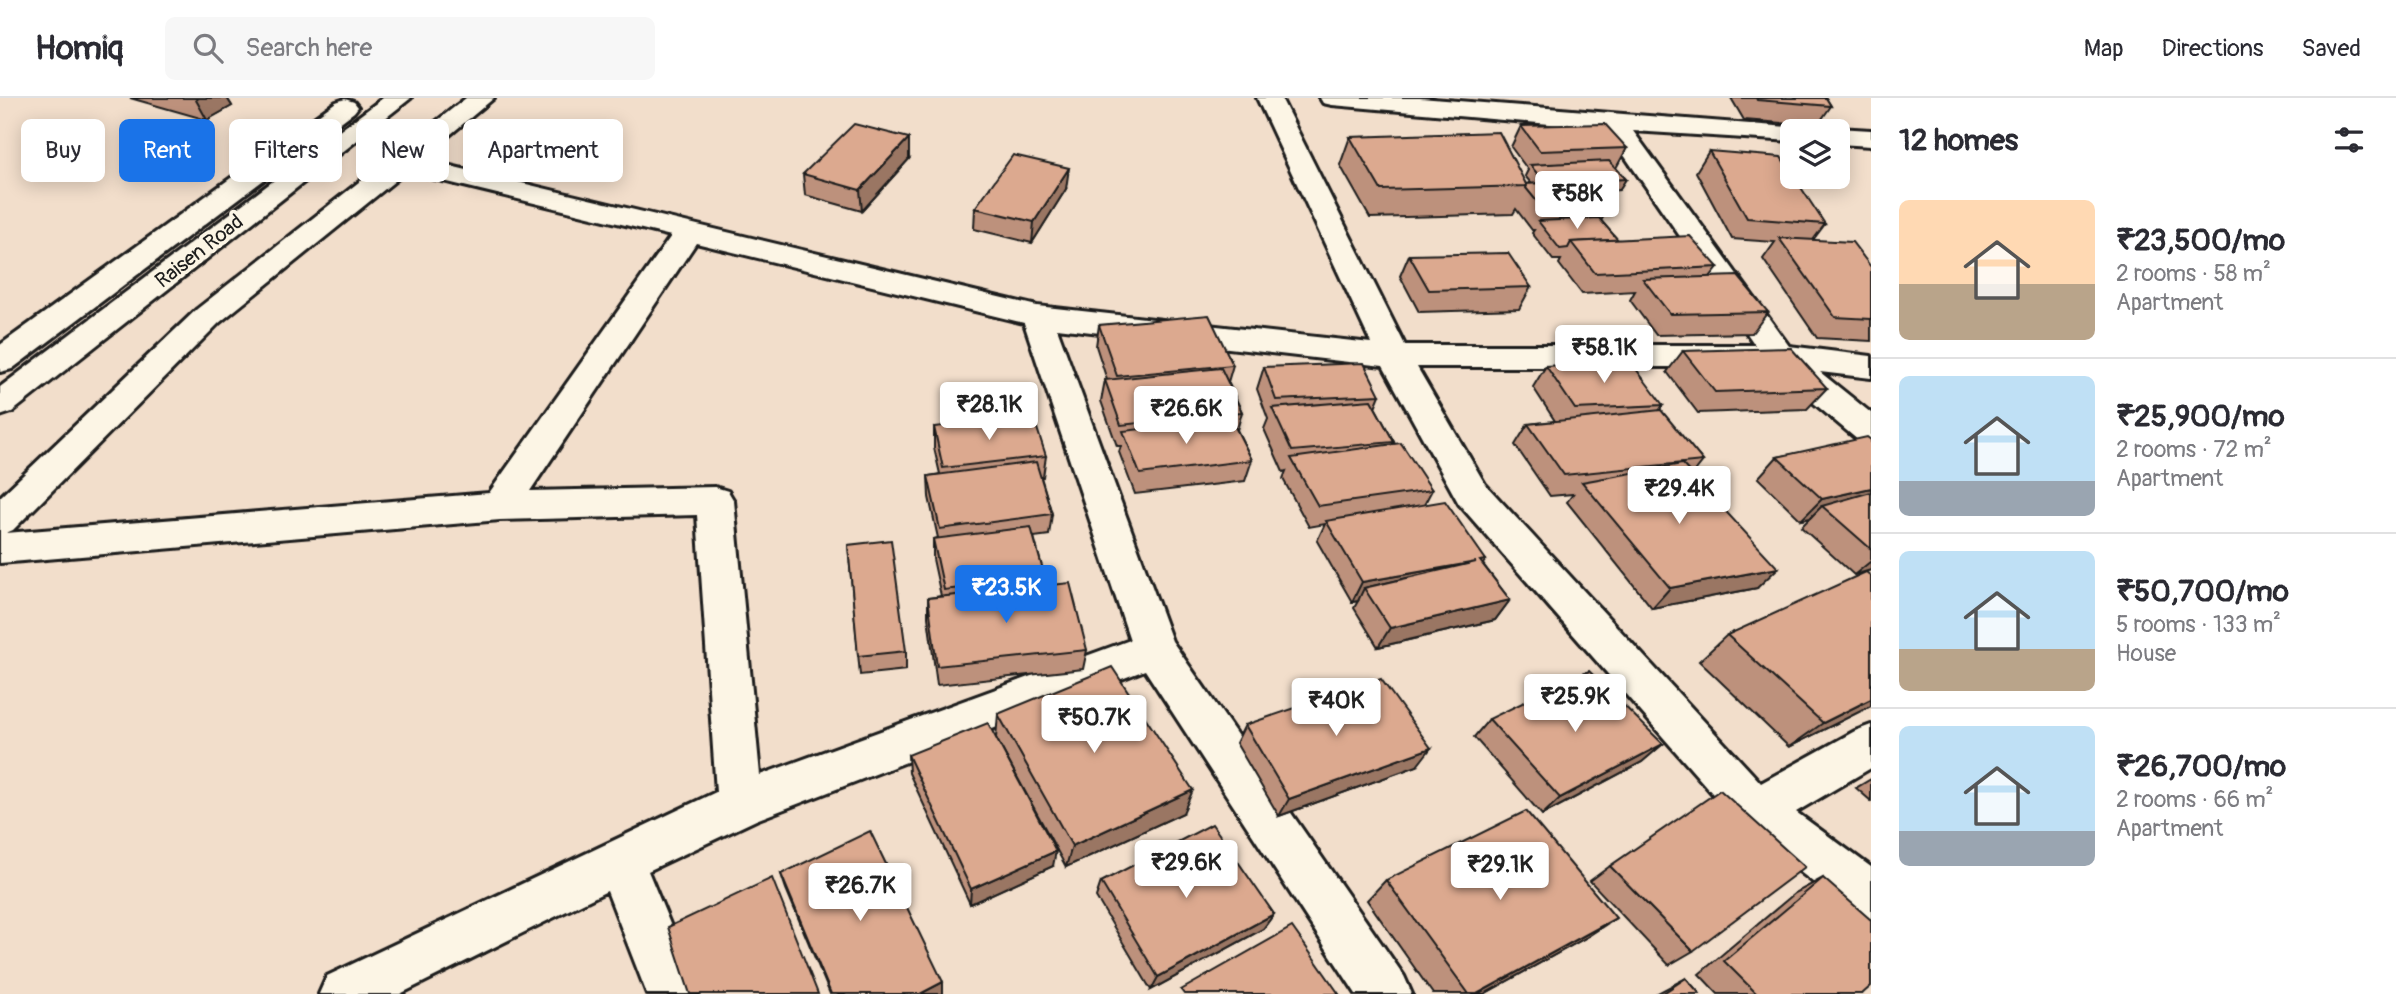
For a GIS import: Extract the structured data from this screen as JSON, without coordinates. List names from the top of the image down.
{
  "streets": {
    "street": ["Raisen Road"]
  },
  "page": {
    "header": "Homiq",
    "search": "Search here",
    "nav": ["Map", "Directions", "Saved"],
    "heading": "12 homes",
    "chip": [
      "Buy",
      "Rent",
      "Filters",
      "New",
      "Apartment"
    ],
    "price": [
      "₹58K",
      "₹58.1K",
      "₹28.1K",
      "₹26.6K",
      "₹29.4K",
      "₹23.5K",
      "₹25.9K",
      "₹40K",
      "₹50.7K",
      "₹29.6K",
      "₹29.1K",
      "₹26.7K"
    ],
    "list": [
      {
        "name": "₹23,500/mo",
        "note": "2 rooms · 58 m² · Apartment"
      },
      {
        "name": "₹25,900/mo",
        "note": "2 rooms · 72 m² · Apartment"
      },
      {
        "name": "₹50,700/mo",
        "note": "5 rooms · 133 m² · House"
      },
      {
        "name": "₹26,700/mo",
        "note": "2 rooms · 66 m² · Apartment"
      }
    ]
  }
}
